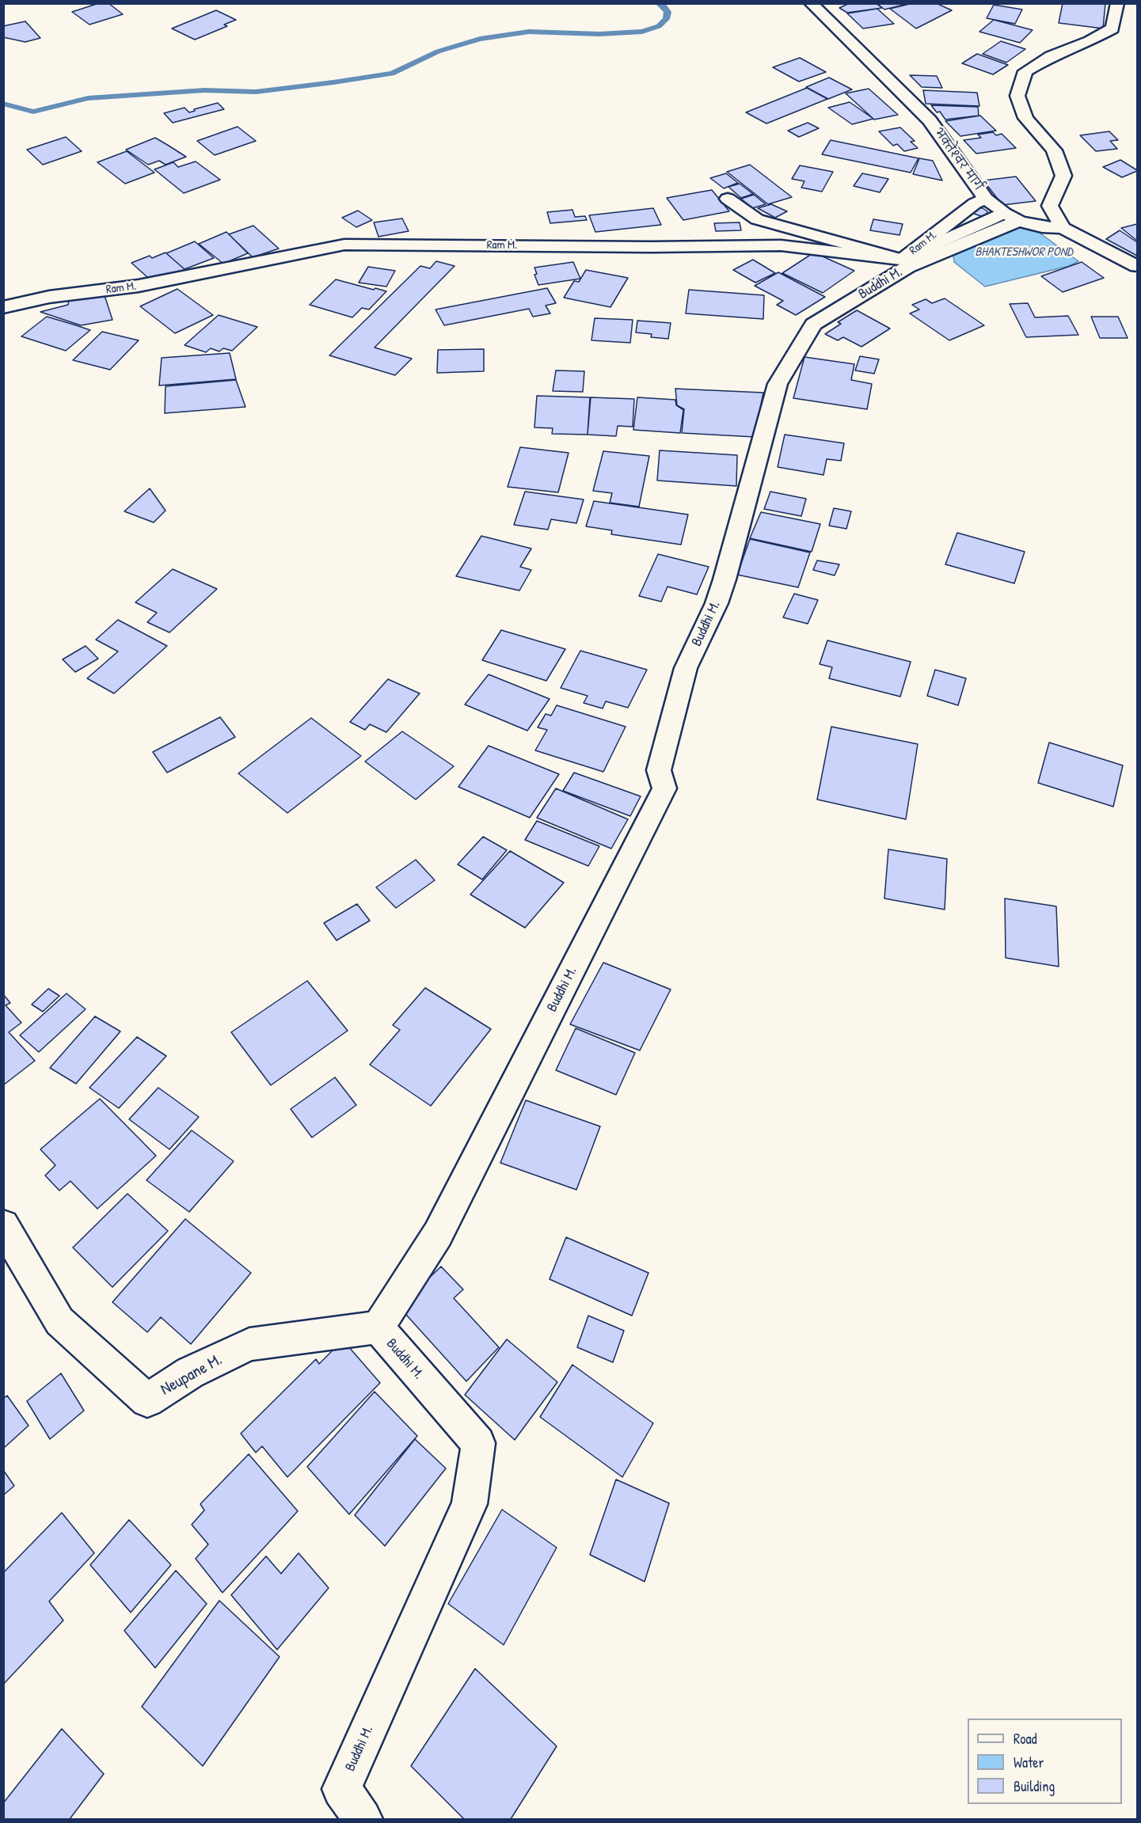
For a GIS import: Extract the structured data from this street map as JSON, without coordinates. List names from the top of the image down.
{
  "streets": {
    "street": [
      "भक्तेश्वर मार्ग",
      "Ram M.",
      "Buddhi M.",
      "Neupane M."
    ]
  },
  "crossings": [
    ["भक्तेश्वर मार्ग", "Ram M."],
    ["भक्तेश्वर मार्ग", "Buddhi M."],
    ["Buddhi M.", "Neupane M."]
  ],
  "water": ["BHAKTESHWOR POND"],
  "legend": ["Road", "Water", "Building"]
}
